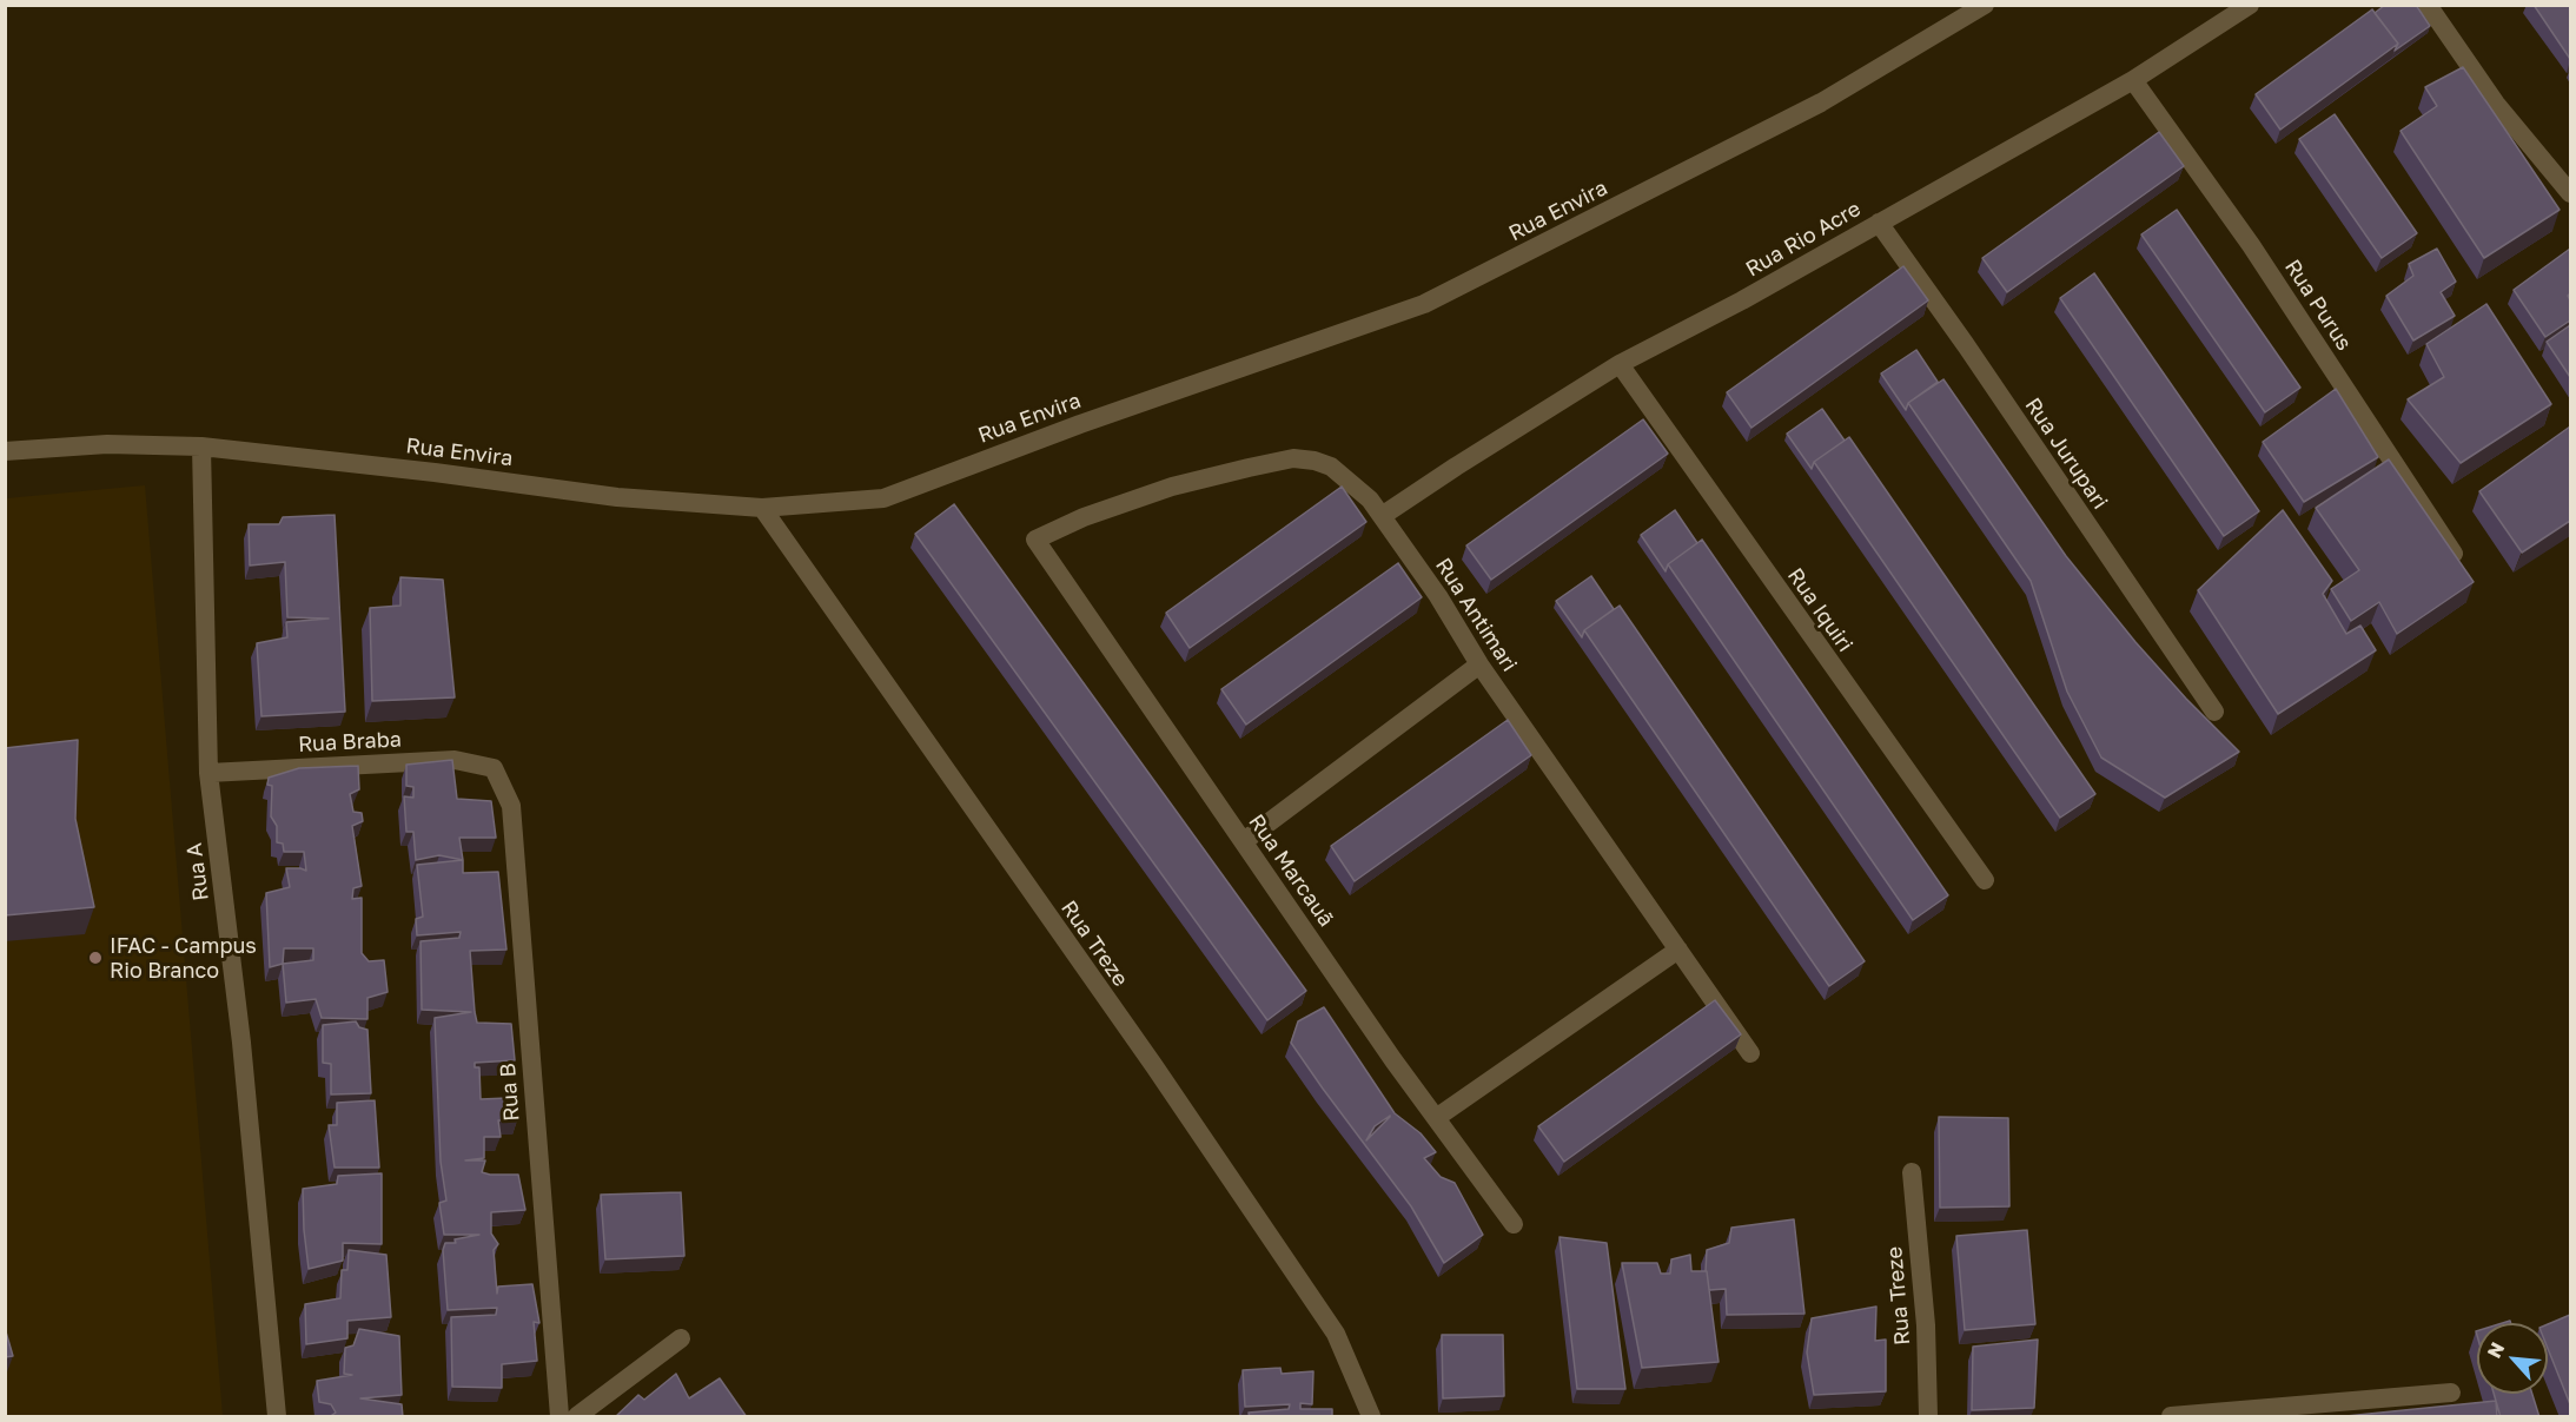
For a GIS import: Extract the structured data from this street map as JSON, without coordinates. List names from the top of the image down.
{
  "streets": {
    "street": [
      "Rua Envira",
      "Rua Rio Acre",
      "Rua Purus",
      "Rua Jurupari",
      "Rua Iquiri",
      "Rua Antimari",
      "Rua Braba",
      "Rua Marcauã",
      "Rua A",
      "Rua Treze",
      "Rua B"
    ]
  },
  "crossings": [
    ["Rua Envira", "Rua A"],
    ["Rua Envira", "Rua Treze"],
    ["Rua Rio Acre", "Rua Purus"],
    ["Rua Rio Acre", "Rua Jurupari"],
    ["Rua Rio Acre", "Rua Iquiri"],
    ["Rua Rio Acre", "Rua Antimari"],
    ["Rua Antimari", "Rua Marcauã"],
    ["Rua Braba", "Rua A"],
    ["Rua Braba", "Rua B"]
  ],
  "places": ["IFAC - Campus Rio Branco"],
  "north": "top left"
}
